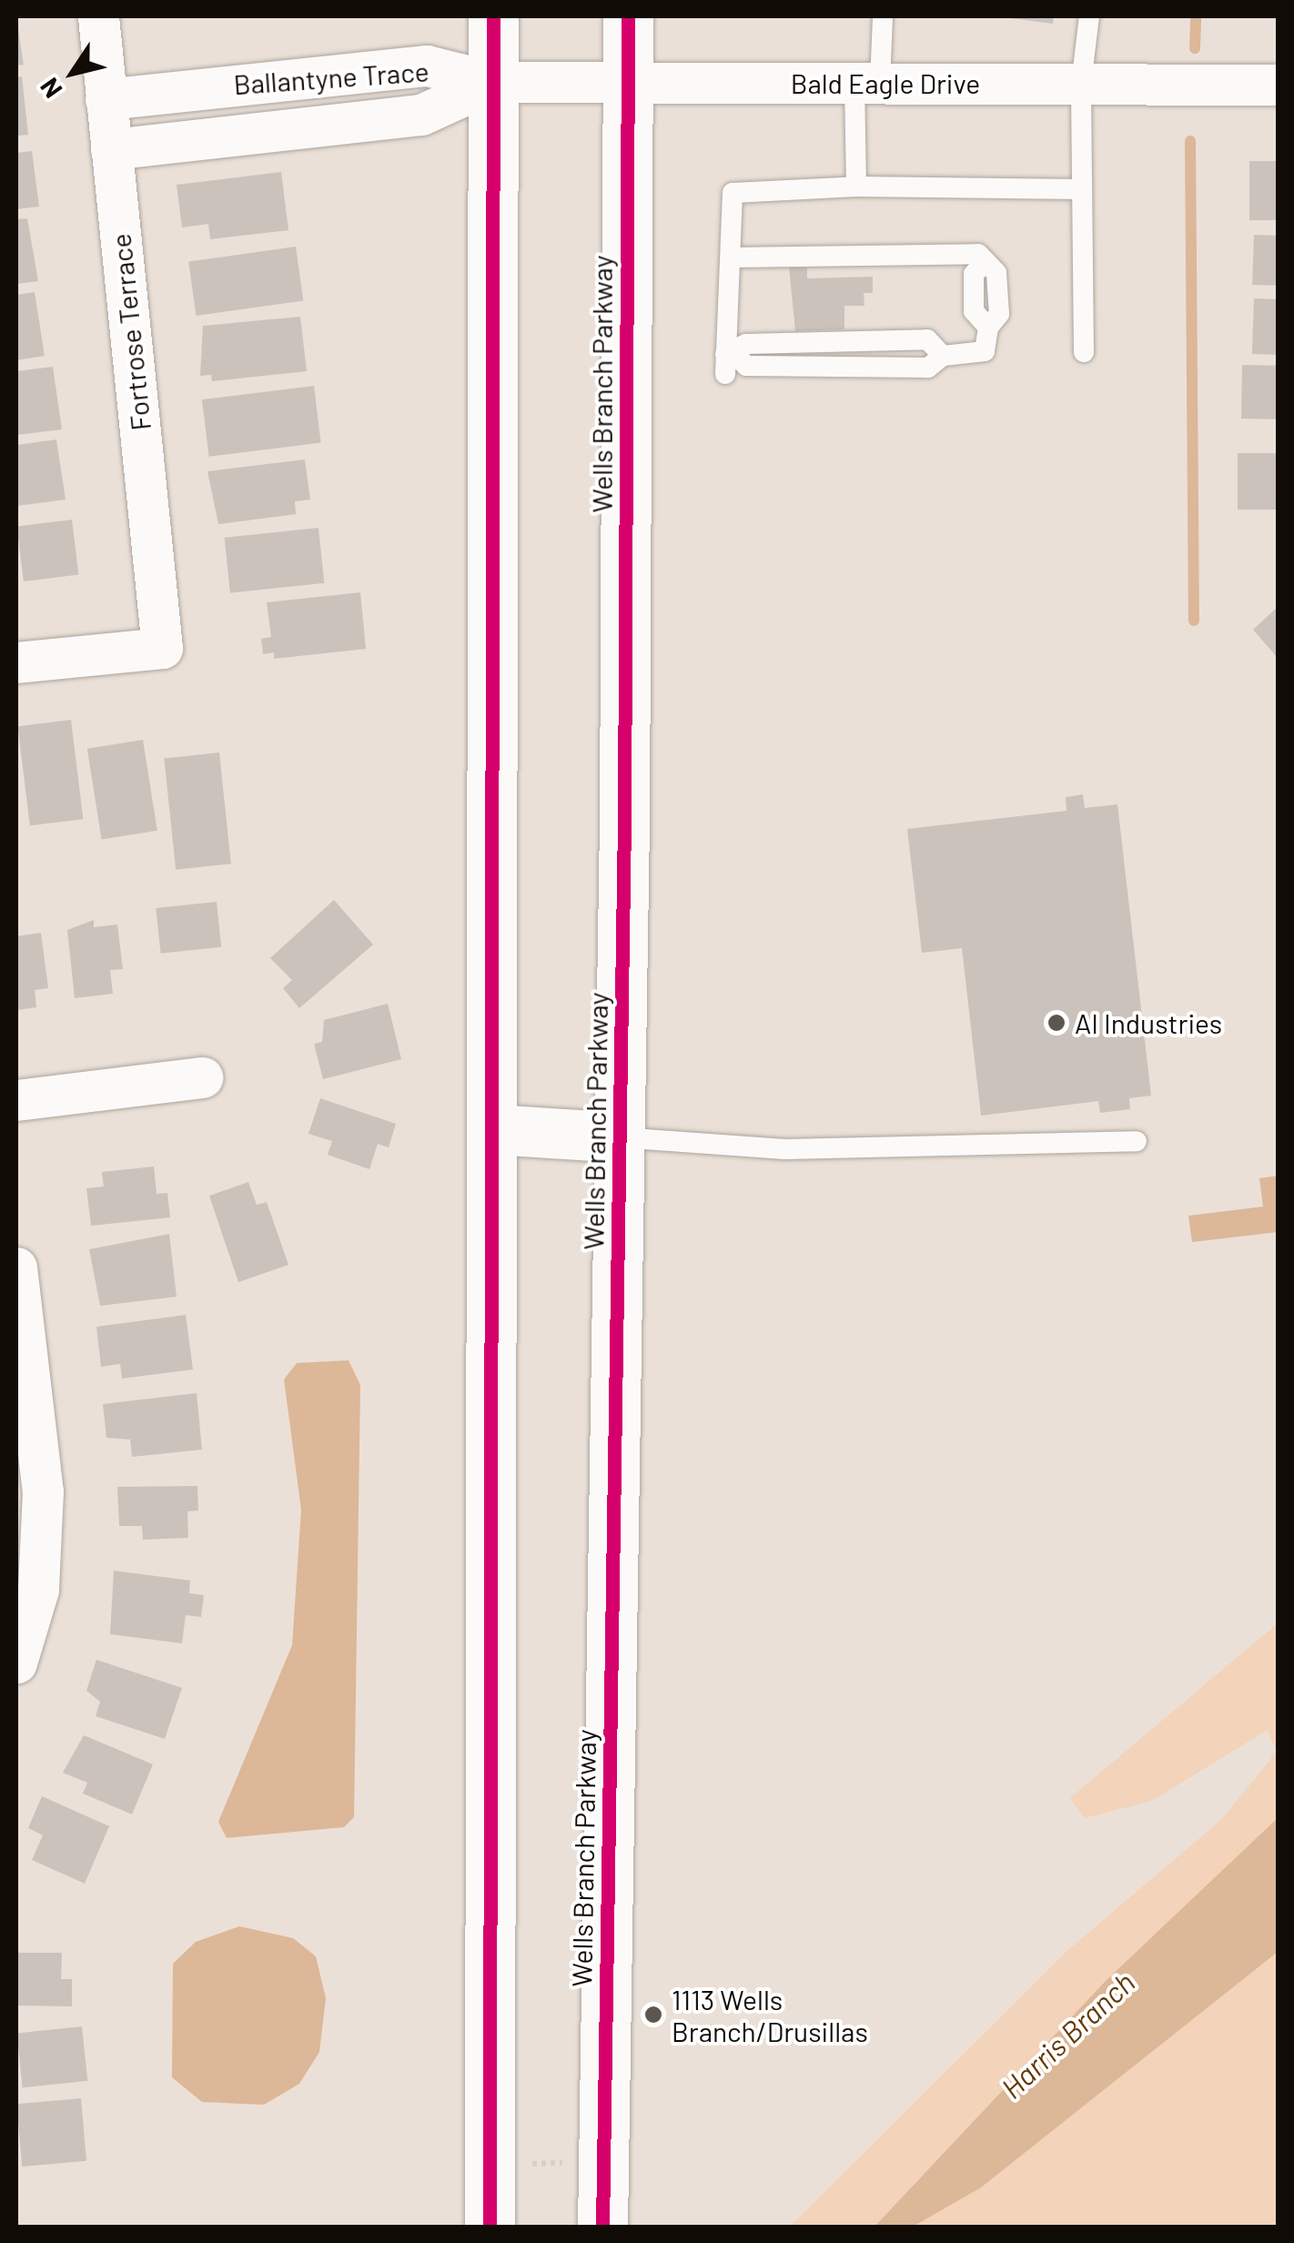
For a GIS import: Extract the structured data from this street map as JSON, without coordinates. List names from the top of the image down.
{
  "streets": {
    "main road": ["Wells Branch Parkway"],
    "street": ["Ballantyne Trace", "Bald Eagle Drive", "Fortrose Terrace"]
  },
  "crossings": [
    ["Ballantyne Trace", "Bald Eagle Drive"],
    ["Ballantyne Trace", "Fortrose Terrace"],
    ["Bald Eagle Drive", "Wells Branch Parkway"]
  ],
  "water": ["Harris Branch"],
  "places": ["AI Industries", "1113 Wells Branch/Drusillas"],
  "north": "bottom left"
}
